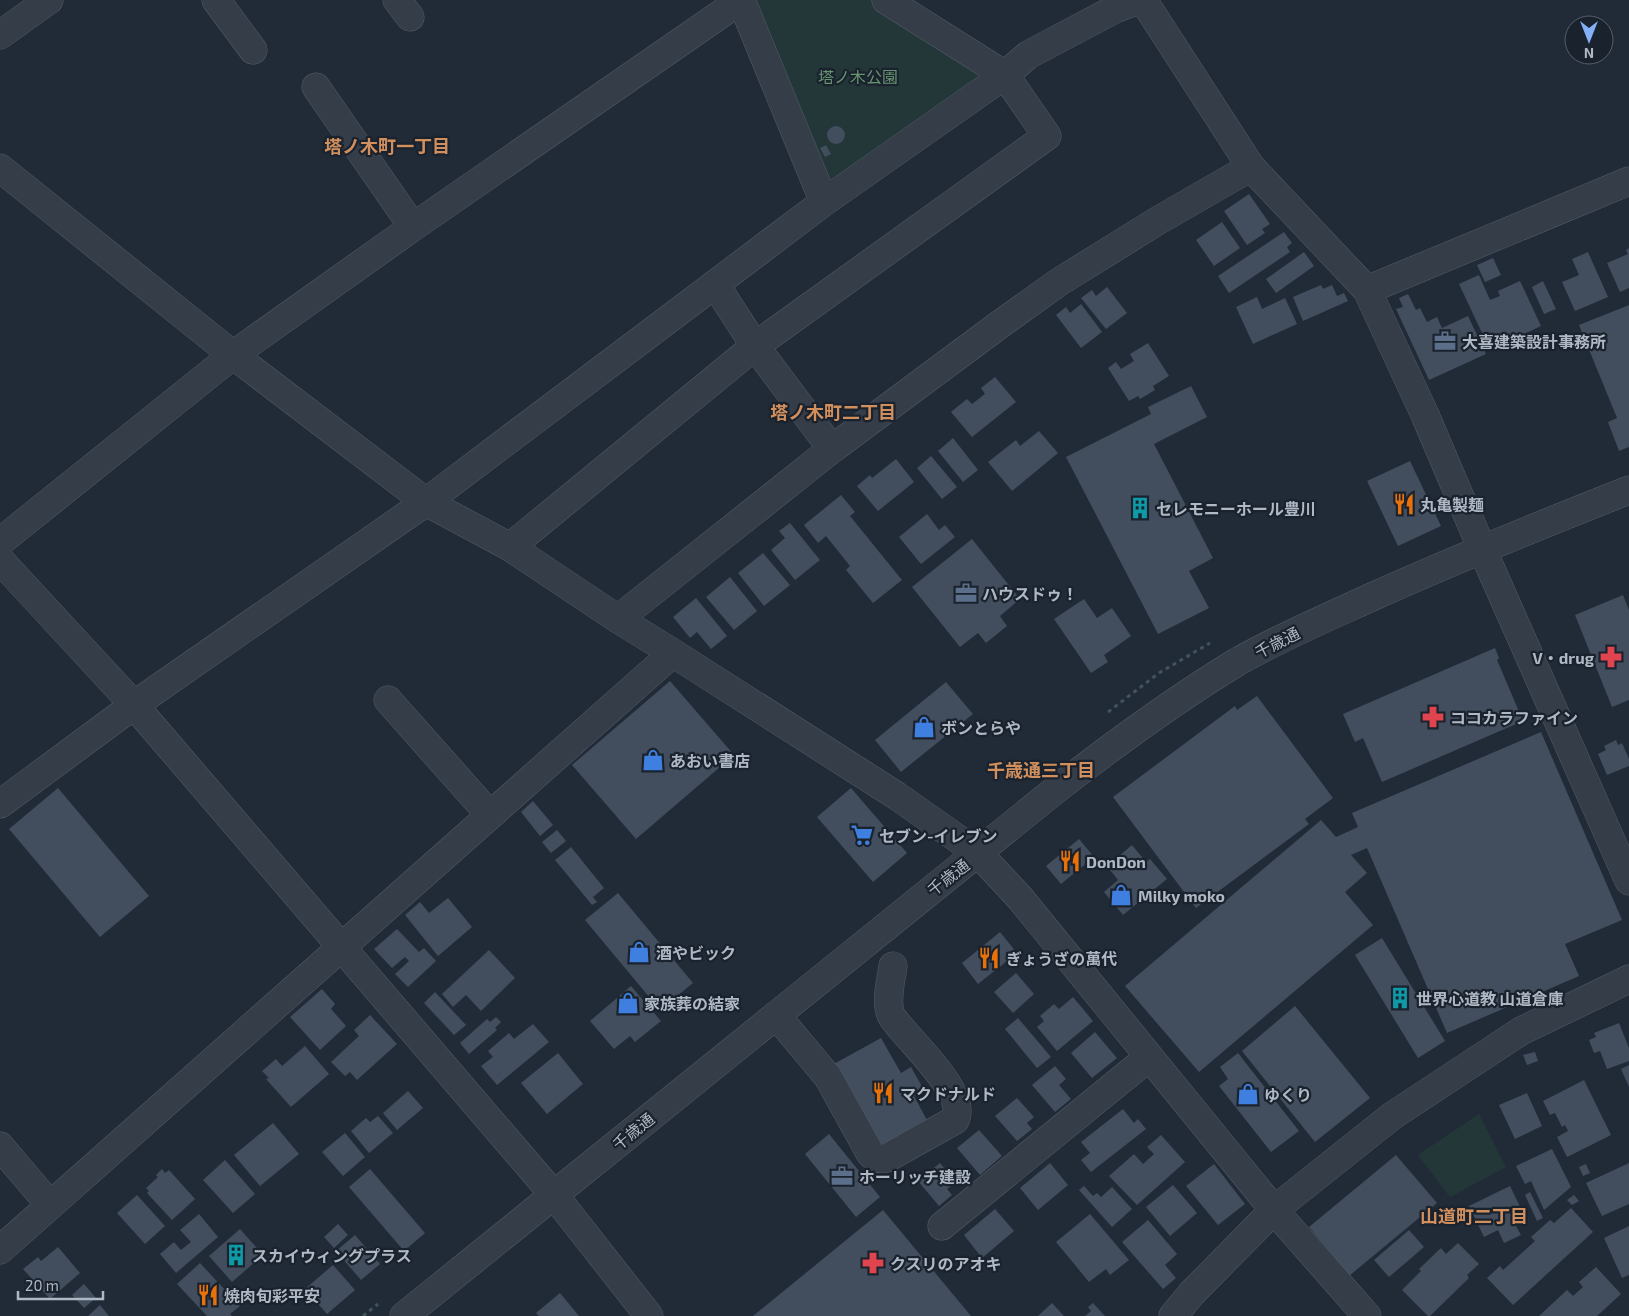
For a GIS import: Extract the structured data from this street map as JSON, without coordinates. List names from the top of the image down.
{
  "streets": {
    "street": ["千歳通"]
  },
  "districts": [
    "塔ノ木町一丁目",
    "塔ノ木町二丁目",
    "千歳通三丁目",
    "山道町二丁目"
  ],
  "parks": ["塔ノ木公園"],
  "places": {
    "office": ["大喜建築設計事務所", "ハウスドゥ！", "ホーリッチ建設"],
    "restaurant": [
      "丸亀製麺",
      "DonDon",
      "ぎょうざの萬代",
      "マクドナルド",
      "焼肉旬彩平安"
    ],
    "building": ["セレモニーホール豊川", "世界心道教 山道倉庫", "スカイウィングプラス"],
    "pharmacy": ["V・drug", "ココカラファイン", "クスリのアオキ"],
    "shop": [
      "ボンとらや",
      "あおい書店",
      "Milky moko",
      "酒やビック",
      "家族葬の結家",
      "ゆくり"
    ],
    "supermarket": ["セブン-イレブン"]
  },
  "scale_bar": "20 m",
  "north": "bottom"
}
